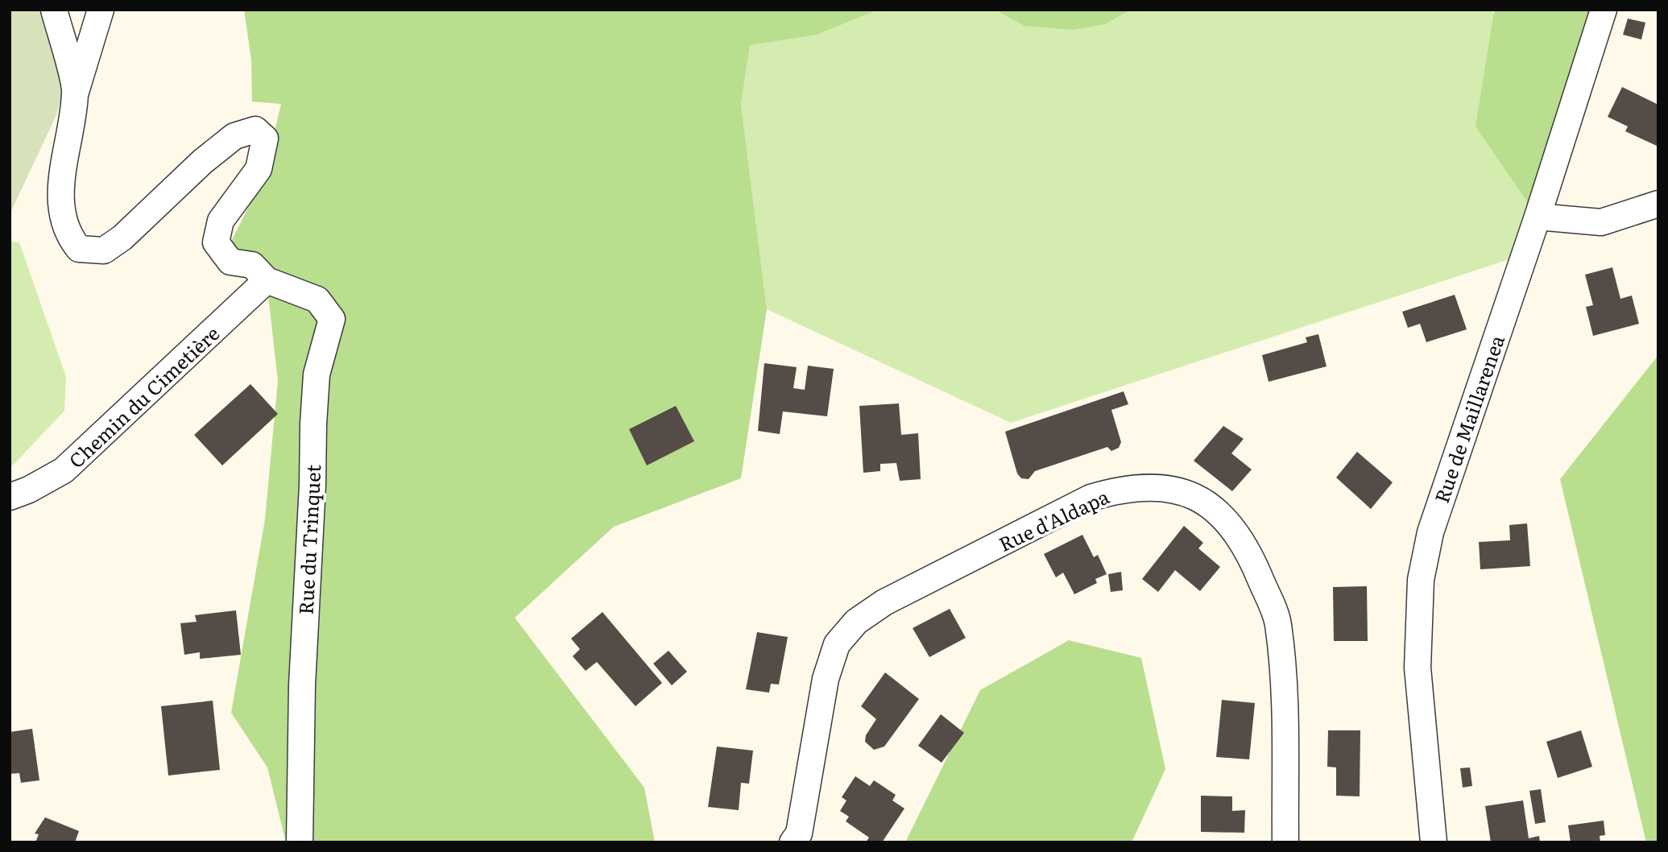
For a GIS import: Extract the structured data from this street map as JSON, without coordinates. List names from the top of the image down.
{
  "streets": {
    "street": [
      "Chemin du Cimetière",
      "Rue de Maillarenea",
      "Rue d'Aldapa",
      "Rue du Trinquet"
    ]
  },
  "crossings": [
    ["Chemin du Cimetière", "Rue du Trinquet"]
  ]
}
